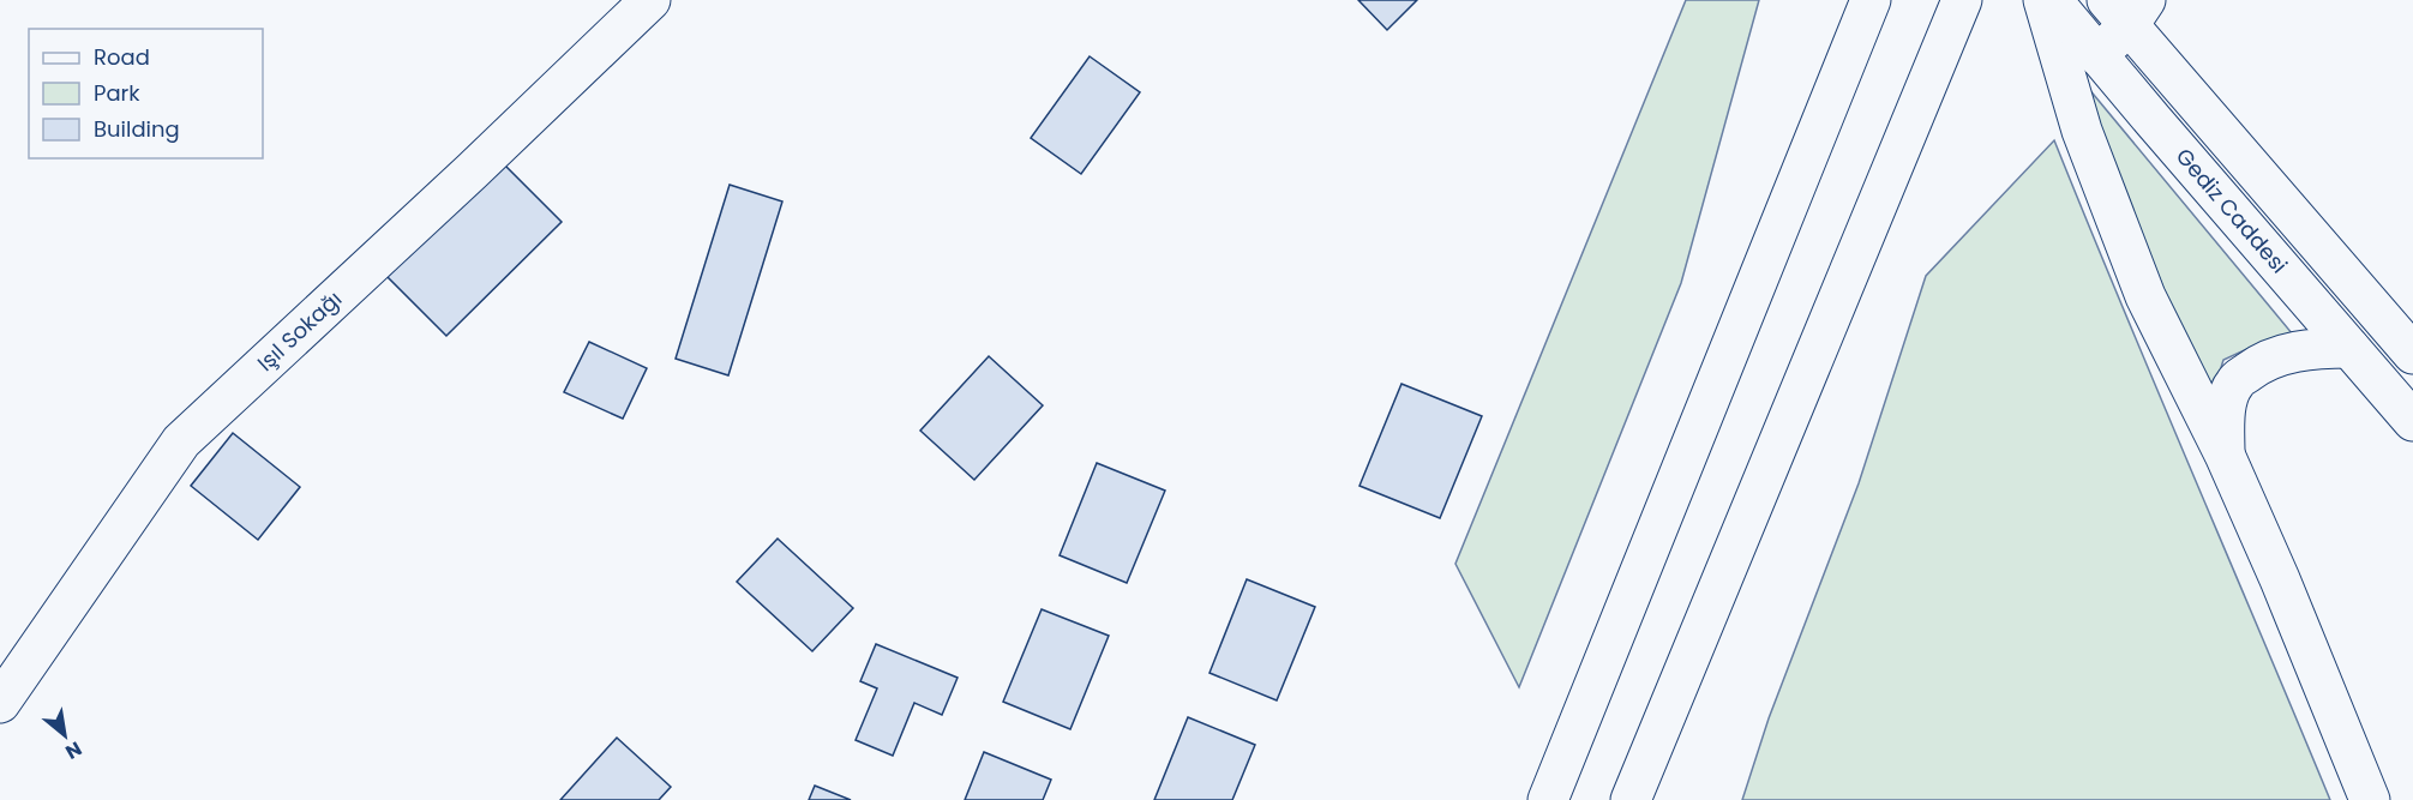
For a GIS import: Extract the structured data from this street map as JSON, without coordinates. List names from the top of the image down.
{
  "streets": {
    "main road": ["Gediz Caddesi", "Işıl Sokağı"]
  },
  "legend": ["Road", "Park", "Building"],
  "north": "bottom right"
}
